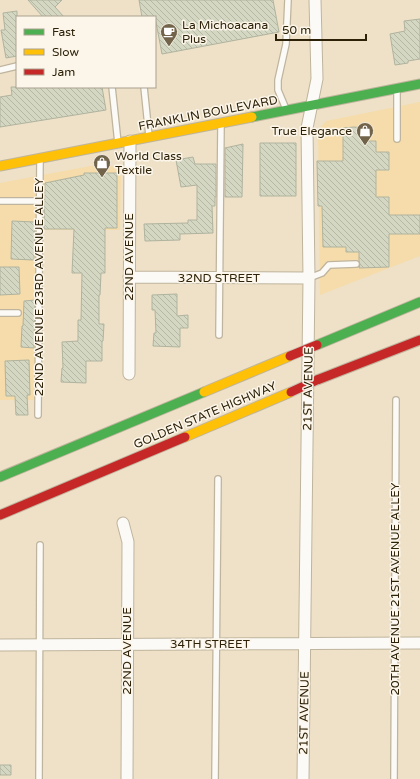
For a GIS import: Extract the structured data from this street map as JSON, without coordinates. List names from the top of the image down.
{
  "streets": {
    "main road": ["FRANKLIN BOULEVARD", "GOLDEN STATE HIGHWAY"],
    "street": [
      "22ND AVENUE",
      "32ND STREET",
      "21ST AVENUE",
      "34TH STREET"
    ],
    "lane": ["22ND AVENUE 23RD AVENUE ALLEY", "20TH AVENUE 21ST AVENUE ALLEY"]
  },
  "crossings": [
    ["FRANKLIN BOULEVARD", "22ND AVENUE"],
    ["FRANKLIN BOULEVARD", "22ND AVENUE 23RD AVENUE ALLEY"],
    ["FRANKLIN BOULEVARD", "21ST AVENUE"],
    ["22ND AVENUE", "32ND STREET"],
    ["22ND AVENUE", "34TH STREET"],
    ["32ND STREET", "21ST AVENUE"],
    ["21ST AVENUE", "34TH STREET"],
    ["20TH AVENUE 21ST AVENUE ALLEY", "34TH STREET"]
  ],
  "places": {
    "cafe": ["La Michoacana Plus"],
    "shop": ["True Elegance", "World Class Textile"]
  },
  "legend": ["Fast", "Slow", "Jam"],
  "scale_bar": "50 m"
}
